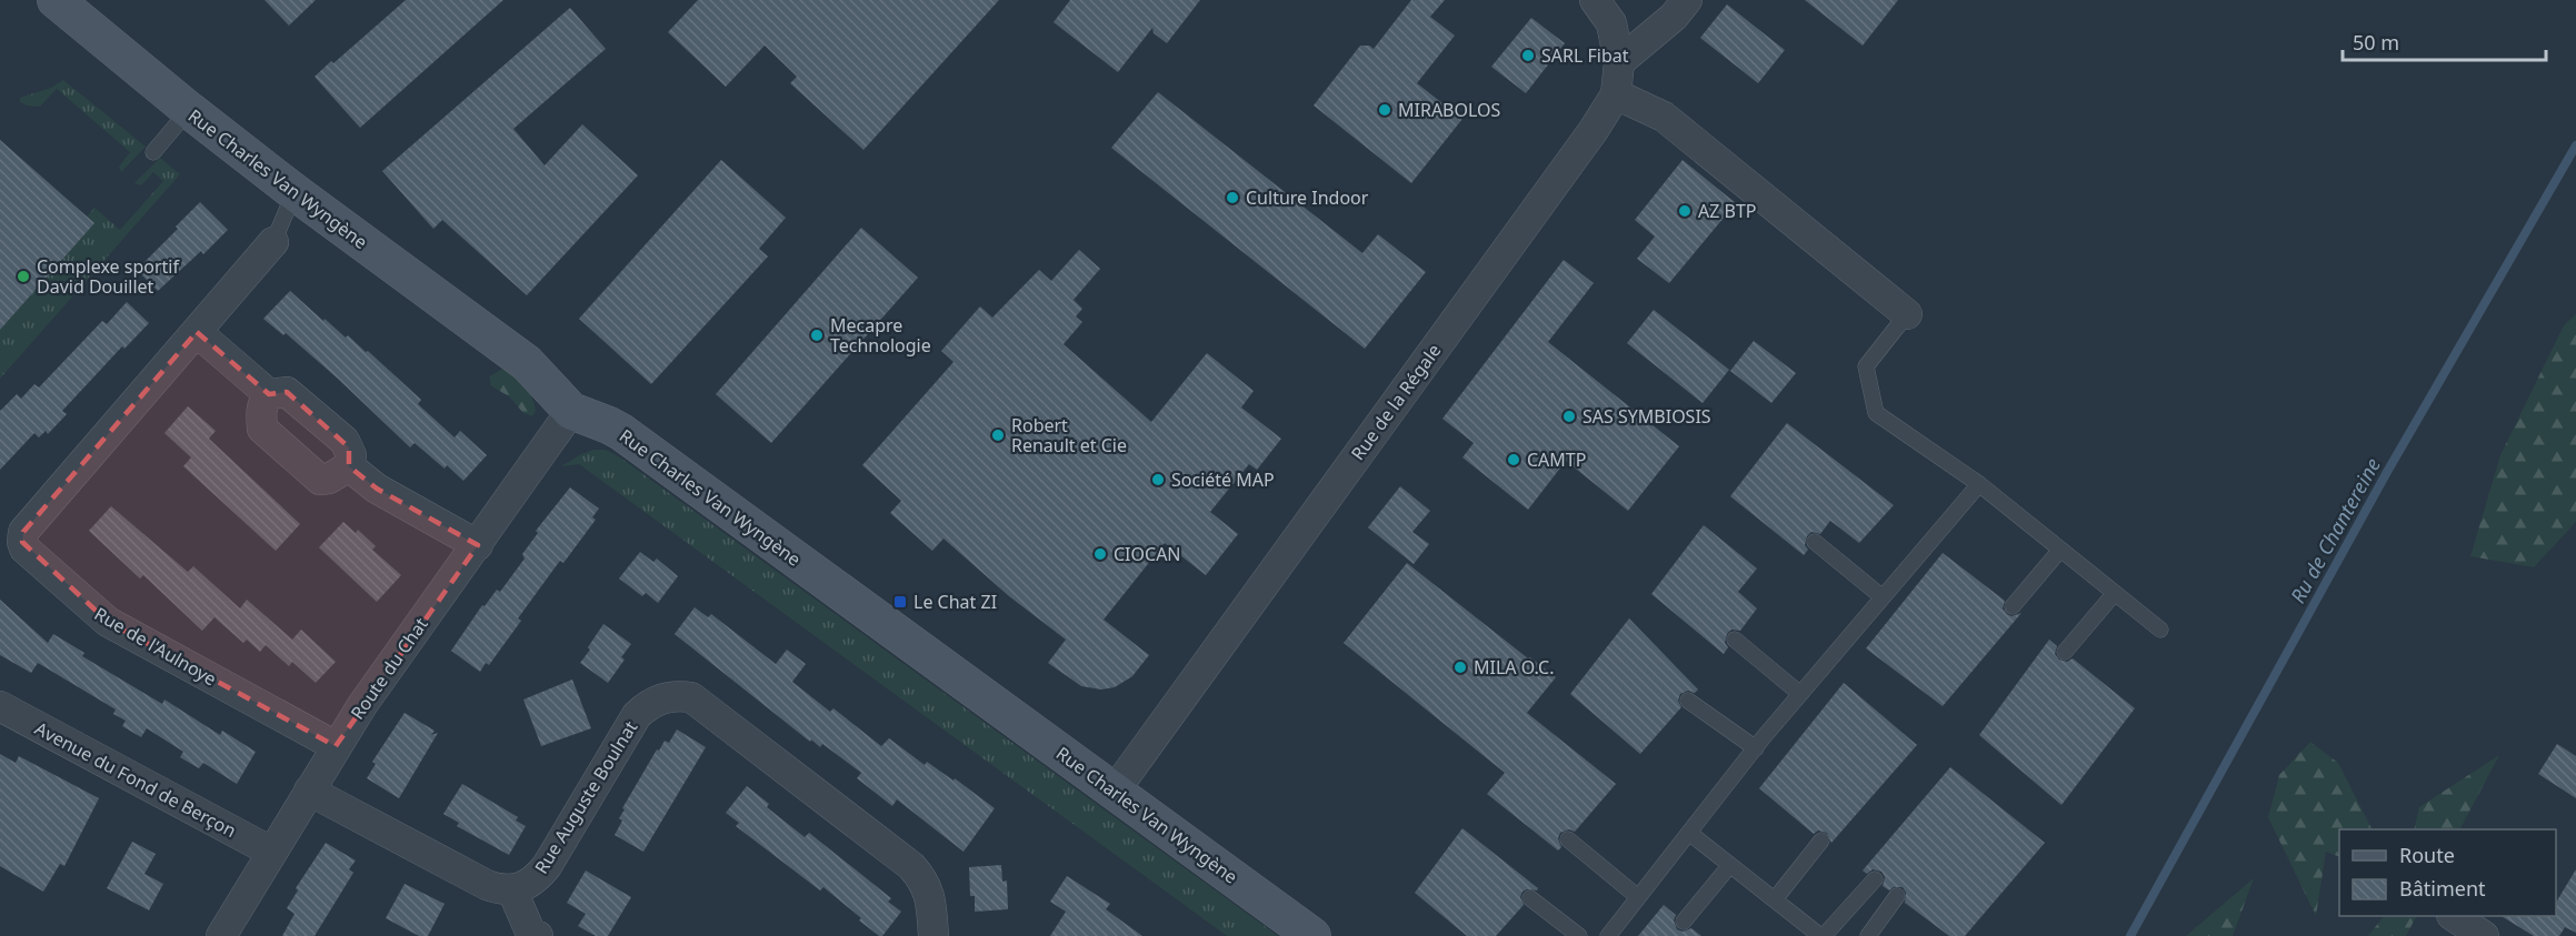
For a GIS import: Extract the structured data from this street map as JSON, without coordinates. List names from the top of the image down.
{
  "streets": {
    "street": [
      "Rue Charles Van Wyngène",
      "Rue de la Régale",
      "Rue de l'Aulnoye",
      "Route du Chat",
      "Avenue du Fond de Berçon",
      "Rue Auguste Boulnat"
    ]
  },
  "crossings": [
    ["Rue Charles Van Wyngène", "Rue de la Régale"],
    ["Rue Charles Van Wyngène", "Rue de l'Aulnoye"],
    ["Rue Charles Van Wyngène", "Route du Chat"],
    ["Rue de l'Aulnoye", "Route du Chat"],
    ["Route du Chat", "Avenue du Fond de Berçon"]
  ],
  "water": ["Ru de Chantereine"],
  "places": {
    "other": [
      "SARL Fibat",
      "MIRABOLOS",
      "Culture Indoor",
      "AZ BTP",
      "Complexe sportif David Douillet",
      "Mecapre Technologie",
      "SAS SYMBIOSIS",
      "Robert Renault et Cie",
      "CAMTP",
      "Société MAP",
      "CIOCAN",
      "MILA O.C."
    ],
    "transit": ["Le Chat ZI"]
  },
  "legend": ["Route", "Bâtiment"],
  "scale_bar": "50 m"
}
